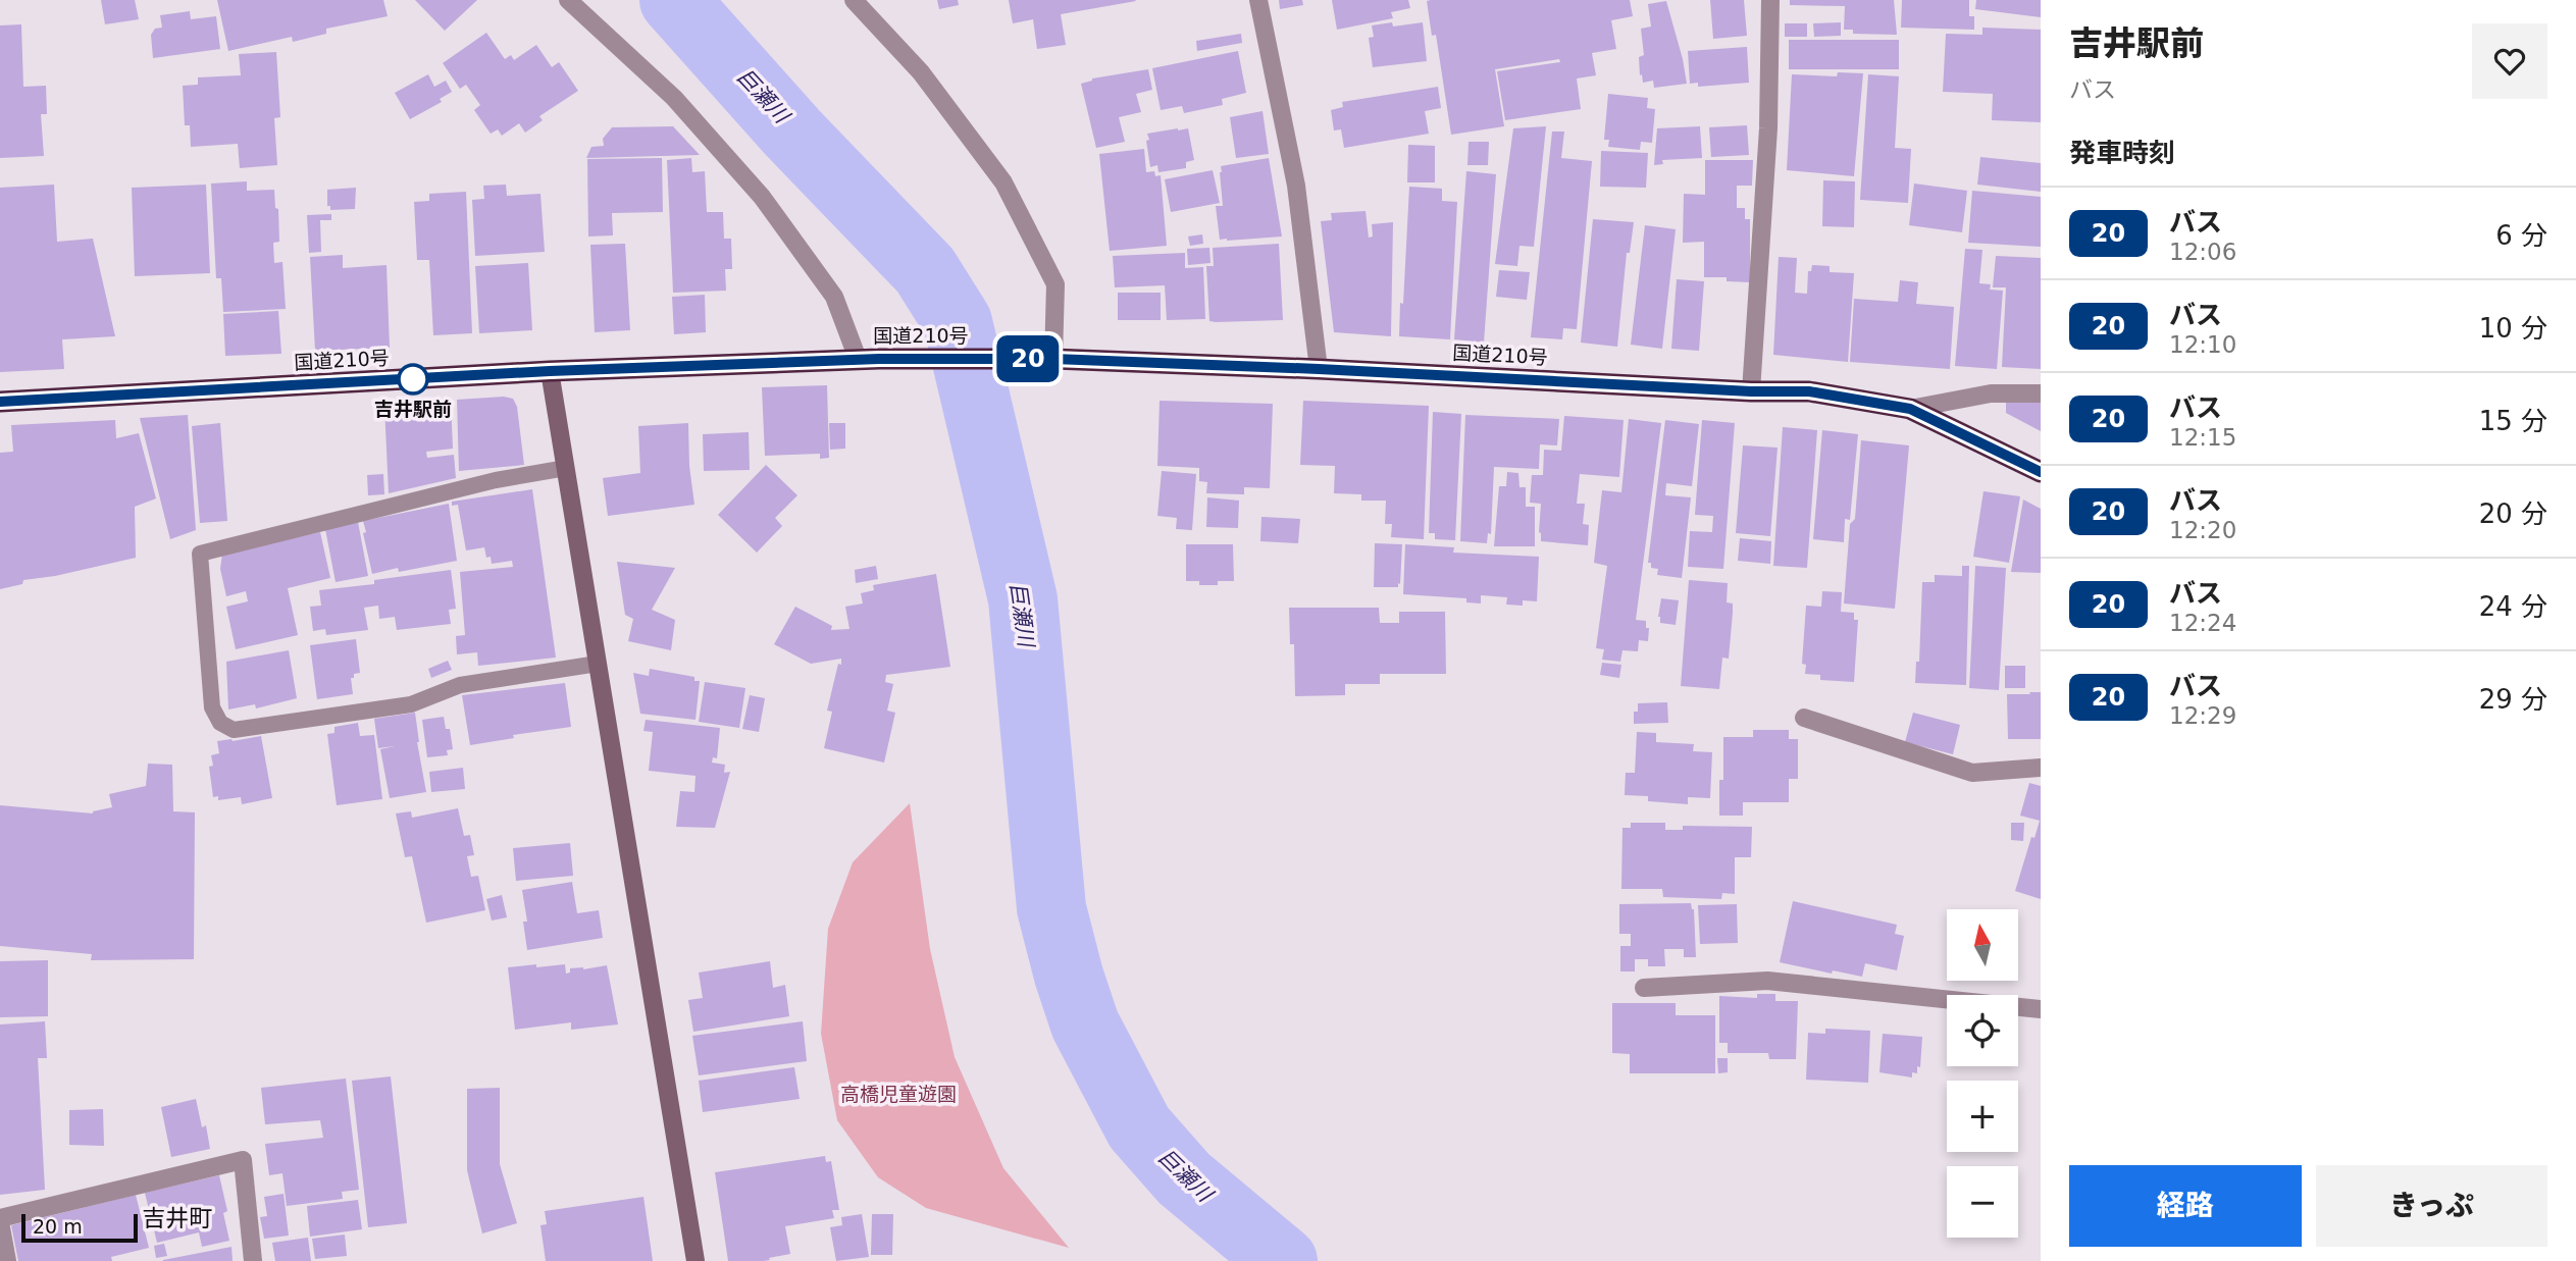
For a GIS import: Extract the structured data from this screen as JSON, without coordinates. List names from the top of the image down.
{
  "streets": {
    "highway": ["国道210号"]
  },
  "districts": ["吉井町"],
  "water": ["巨瀬川"],
  "parks": ["高橋児童遊園"],
  "places": ["吉井駅前"],
  "lines": ["bus line 20"],
  "scale_bar": "20 m",
  "north": "top",
  "page": {
    "on_map": "20",
    "heading": [
      ["吉井駅前", "バス"],
      "発車時刻"
    ],
    "list": [
      {
        "mark": "20",
        "name": "バス",
        "note": "12:06",
        "value": "6 分"
      },
      {
        "mark": "20",
        "name": "バス",
        "note": "12:10",
        "value": "10 分"
      },
      {
        "mark": "20",
        "name": "バス",
        "note": "12:15",
        "value": "15 分"
      },
      {
        "mark": "20",
        "name": "バス",
        "note": "12:20",
        "value": "20 分"
      },
      {
        "mark": "20",
        "name": "バス",
        "note": "12:24",
        "value": "24 分"
      },
      {
        "mark": "20",
        "name": "バス",
        "note": "12:29",
        "value": "29 分"
      }
    ],
    "map_buttons": ["+", "−"],
    "buttons": ["経路", "きっぷ"],
    "scale": "20 m"
  }
}
